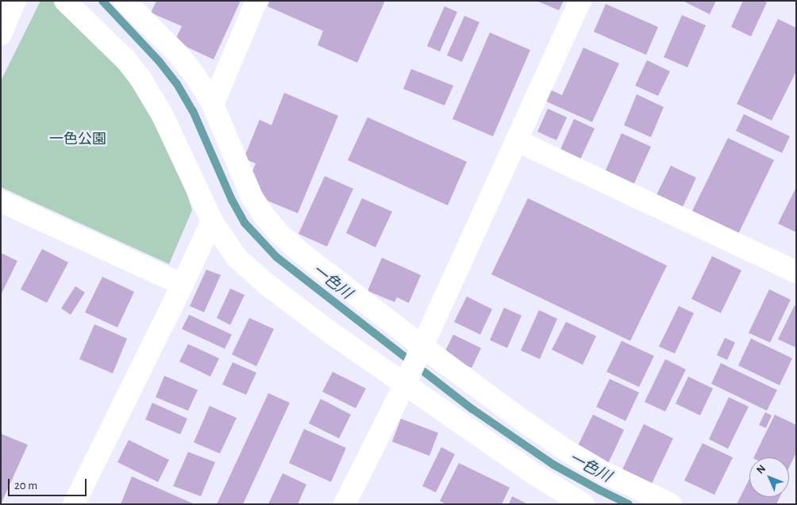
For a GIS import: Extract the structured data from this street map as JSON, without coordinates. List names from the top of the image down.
{
  "water": ["一色川"],
  "parks": ["一色公園"],
  "scale_bar": "20 m",
  "north": "top left"
}
